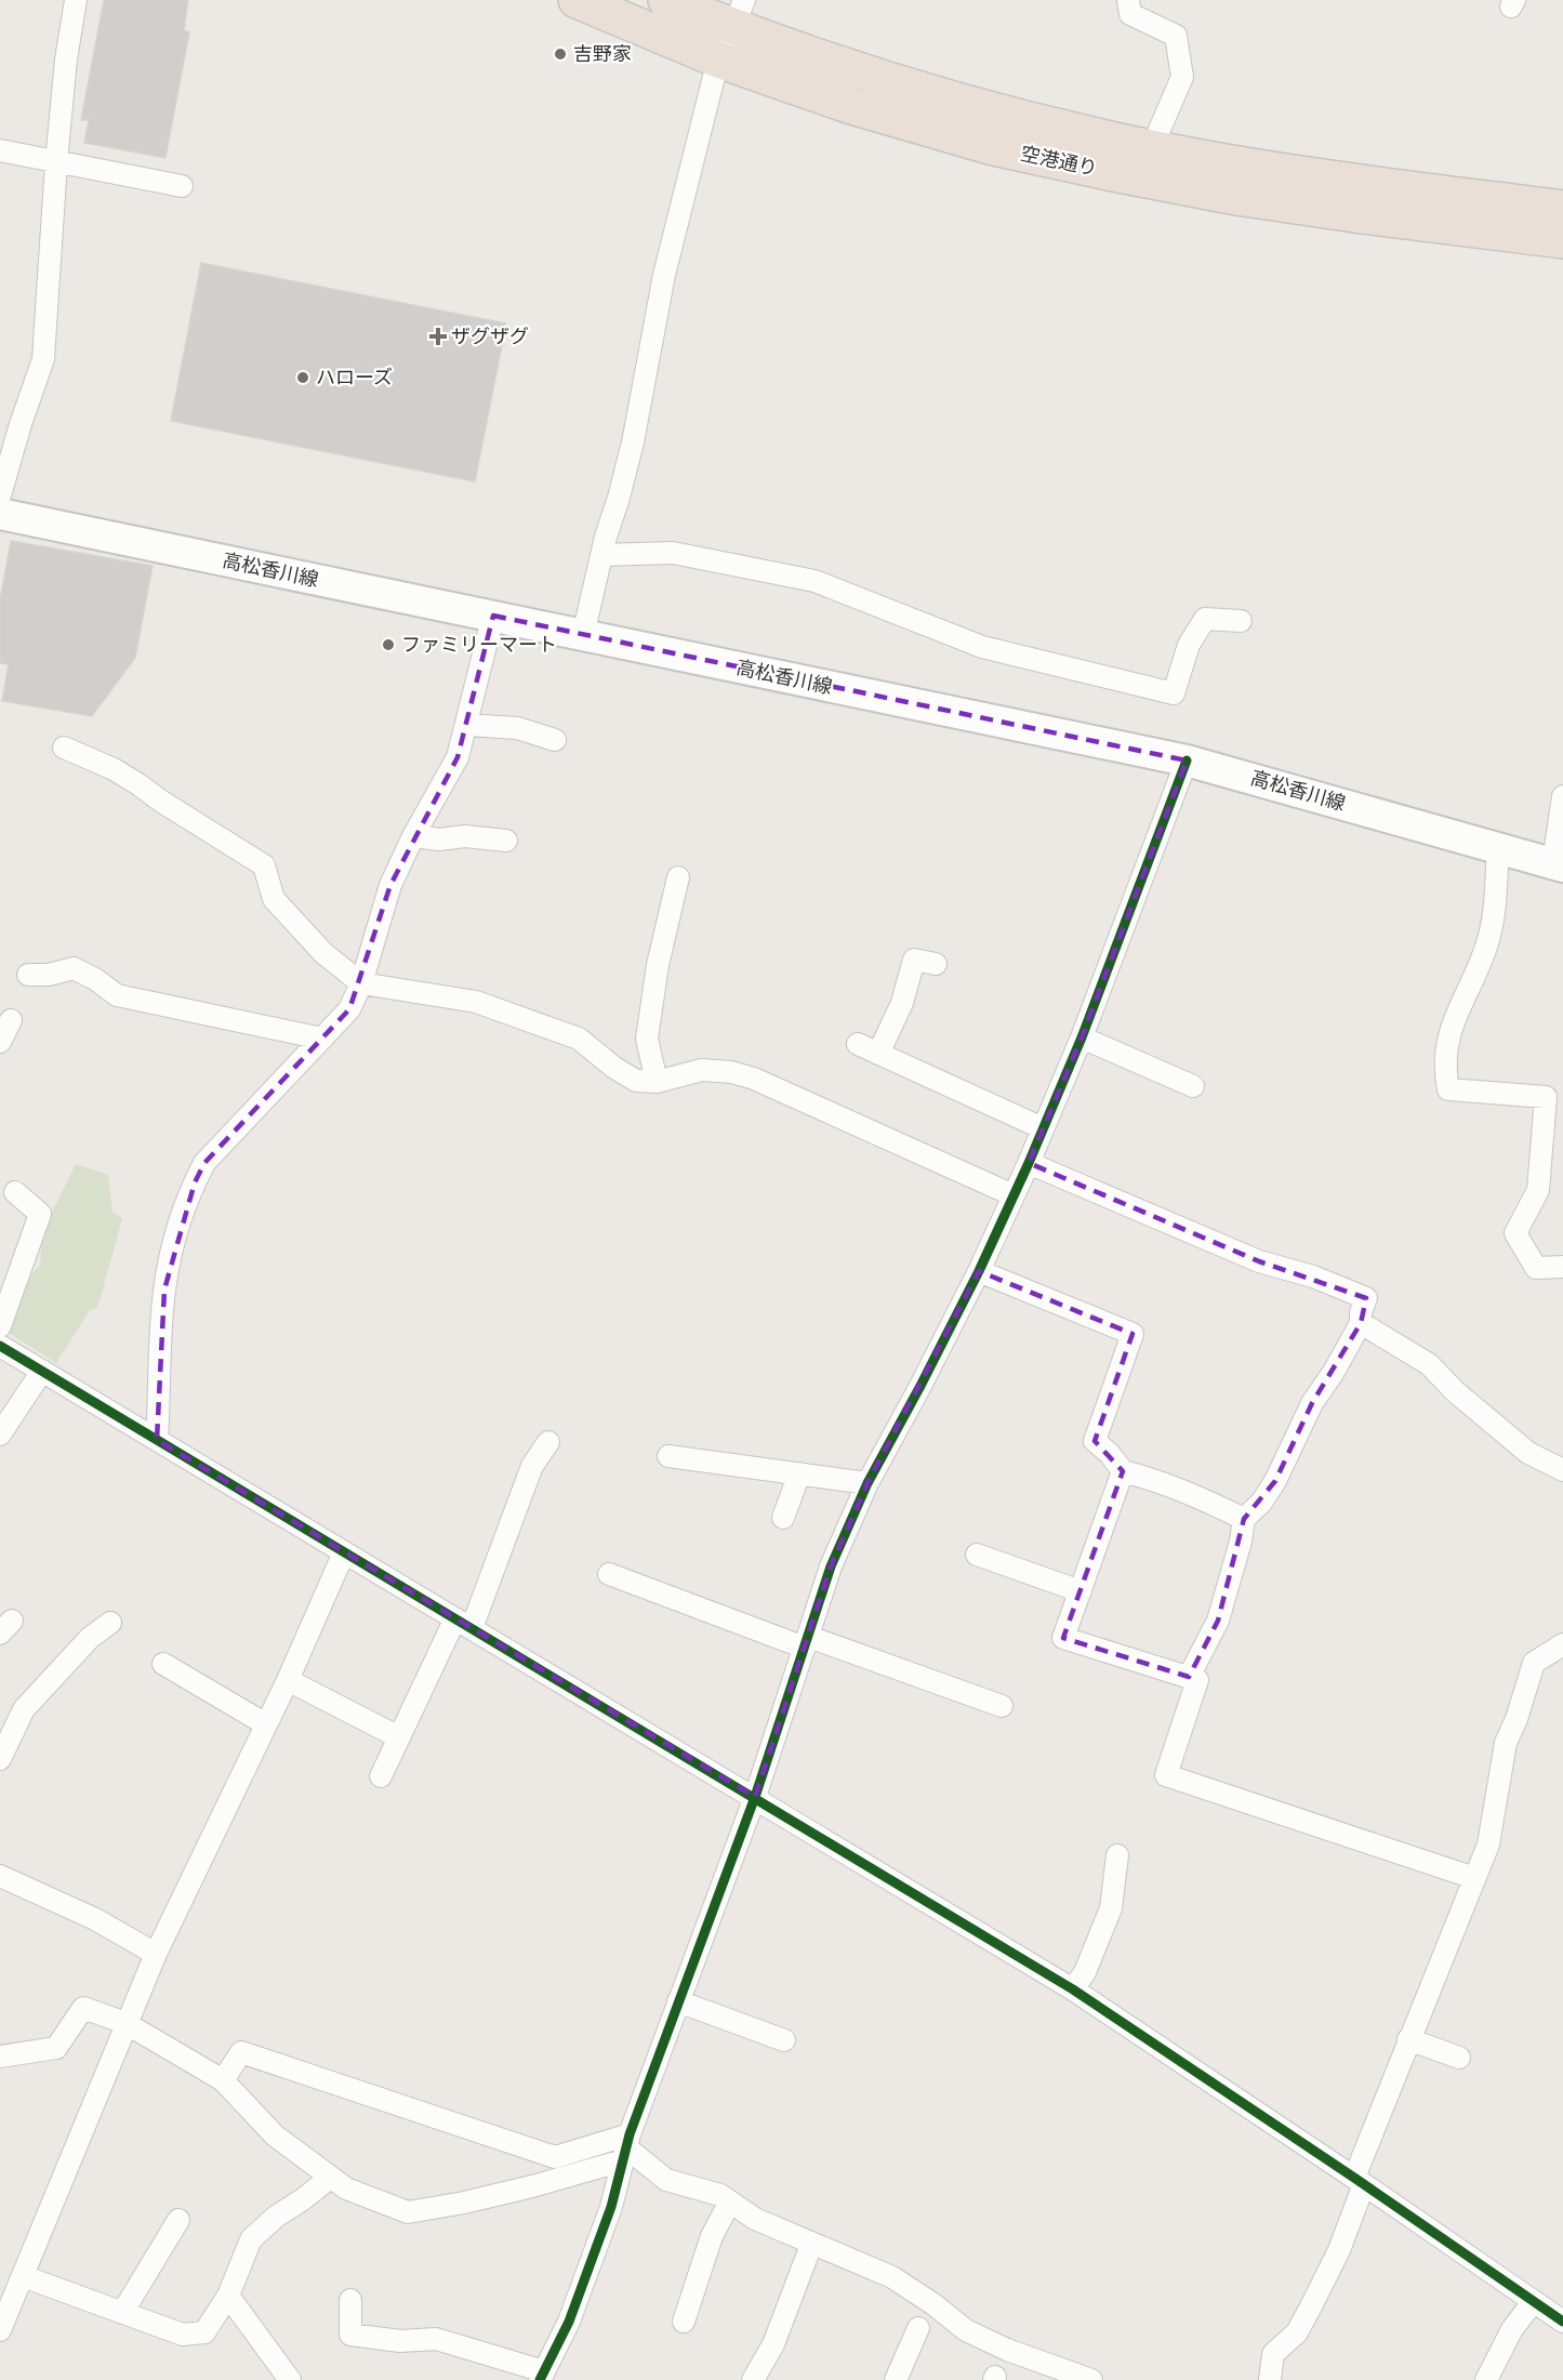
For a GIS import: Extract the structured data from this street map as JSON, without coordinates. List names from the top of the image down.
{
  "streets": {
    "highway": ["空港通り"],
    "main road": ["高松香川線"]
  },
  "places": {
    "other": ["吉野家", "ハローズ", "ファミリーマート"],
    "health": ["ザグザグ"]
  }
}
